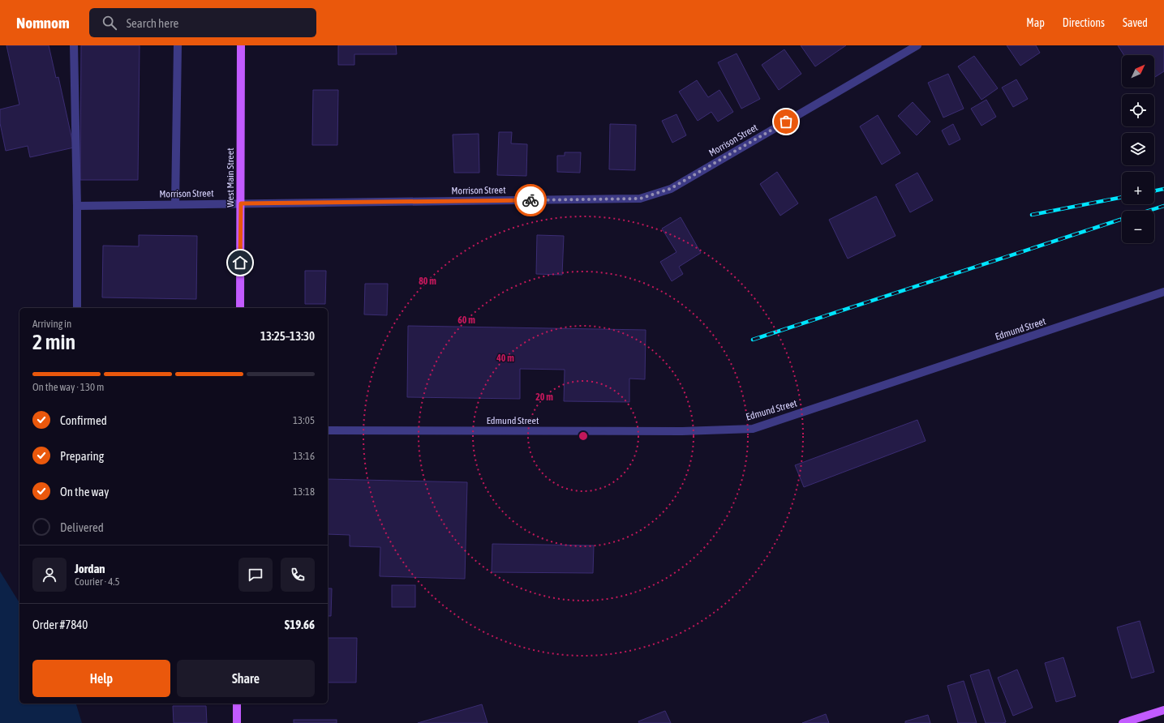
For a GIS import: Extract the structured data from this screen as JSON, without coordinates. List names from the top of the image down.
{
  "streets": {
    "main road": ["West Main Street"],
    "street": ["Morrison Street", "Edmund Street"]
  },
  "crossings": [
    ["Morrison Street", "West Main Street"]
  ],
  "north": "top right",
  "page": {
    "header": "Nomnom",
    "search": "Search here",
    "nav": ["Map", "Directions", "Saved"],
    "map_buttons": ["+", "−"],
    "heading": ["2 min", "Arriving in", "13:25–13:30"],
    "panel": [
      "Jordan",
      "Courier · 4.5",
      "Order #7840",
      "$19.66"
    ],
    "bar": "On the way · 130 m",
    "list": [
      ["Confirmed", "13:05"],
      ["Preparing", "13:16"],
      ["On the way", "13:18"],
      "Delivered"
    ],
    "buttons": ["Help", "Share"]
  },
  "rings": [
    "80 m",
    "60 m",
    "40 m",
    "20 m"
  ]
}
